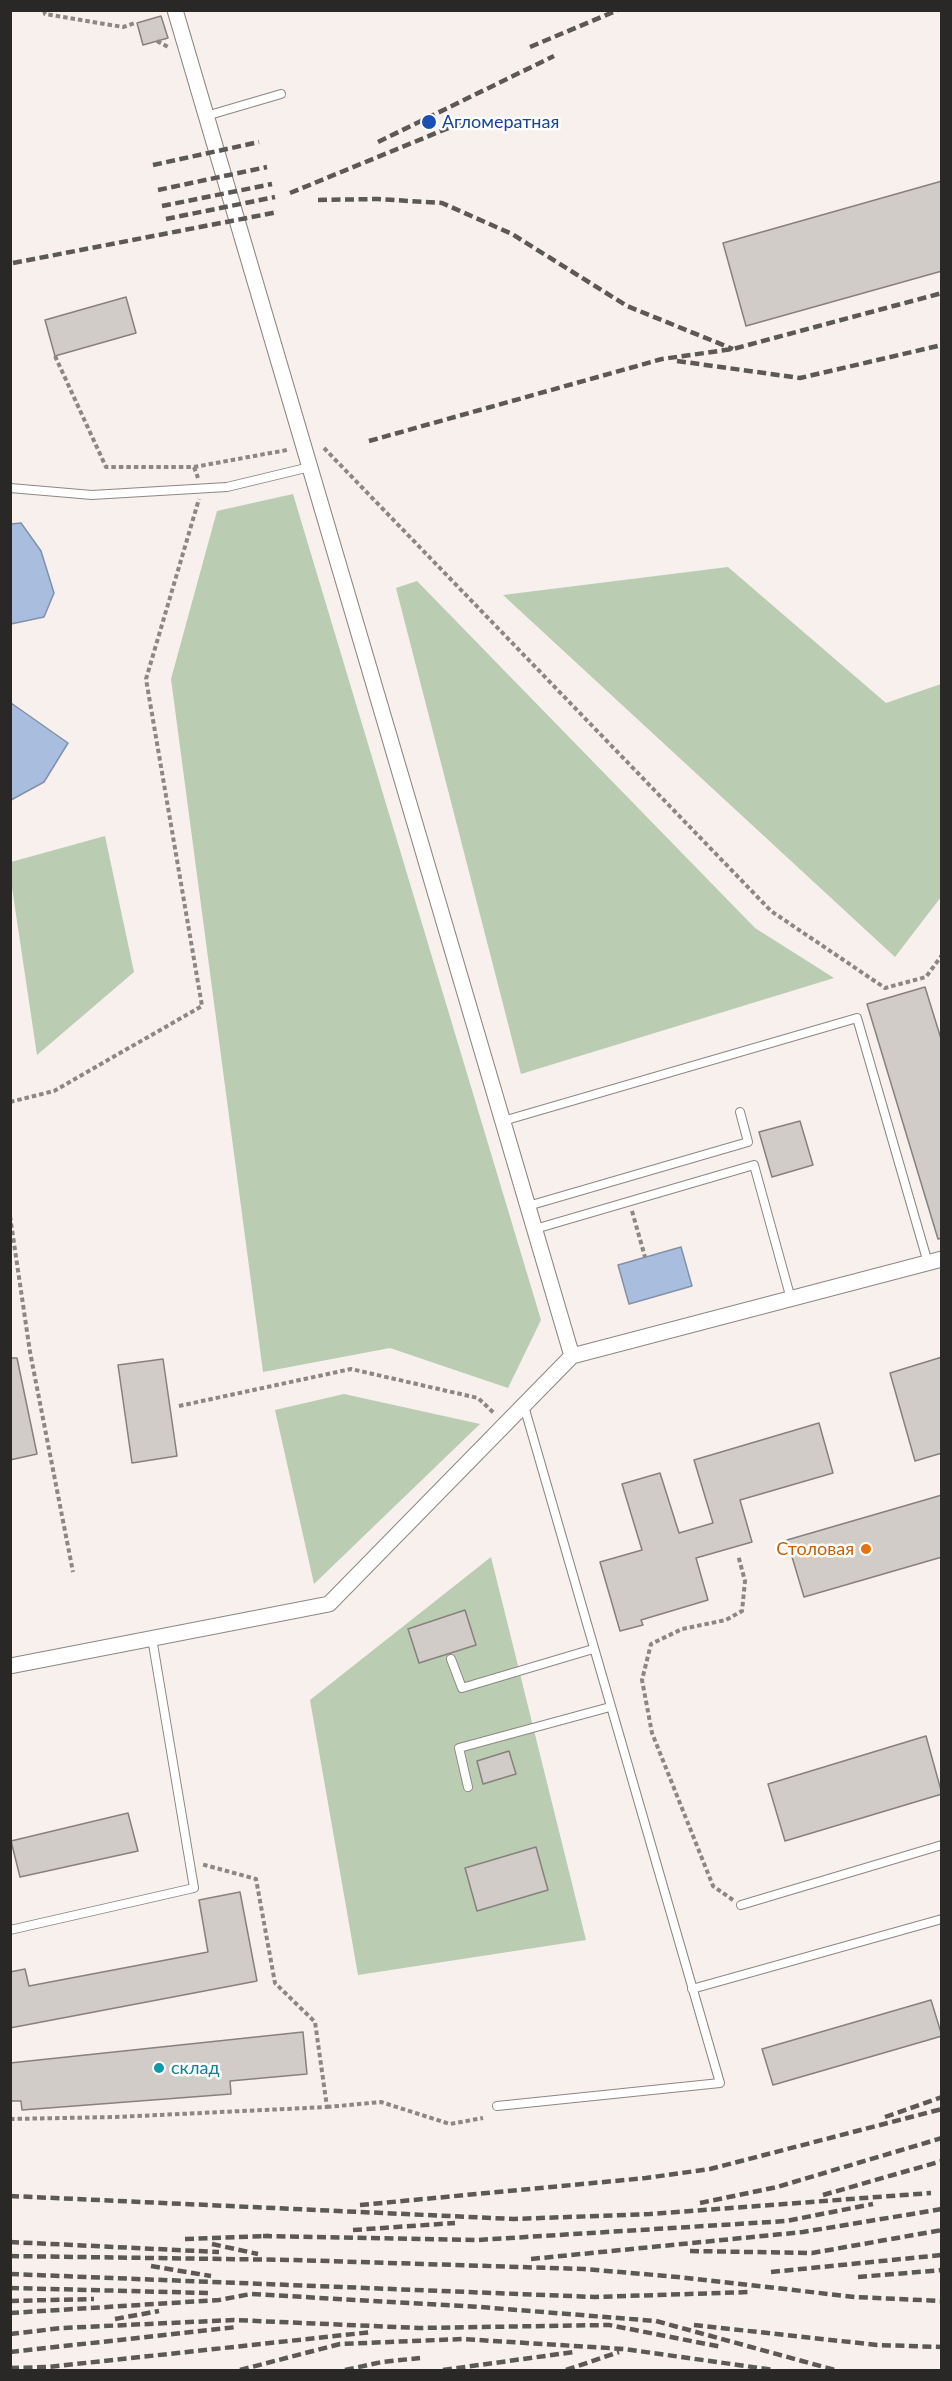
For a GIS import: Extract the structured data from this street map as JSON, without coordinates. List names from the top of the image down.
{
  "places": ["Агломератная", "Столовая", "склад"]
}
